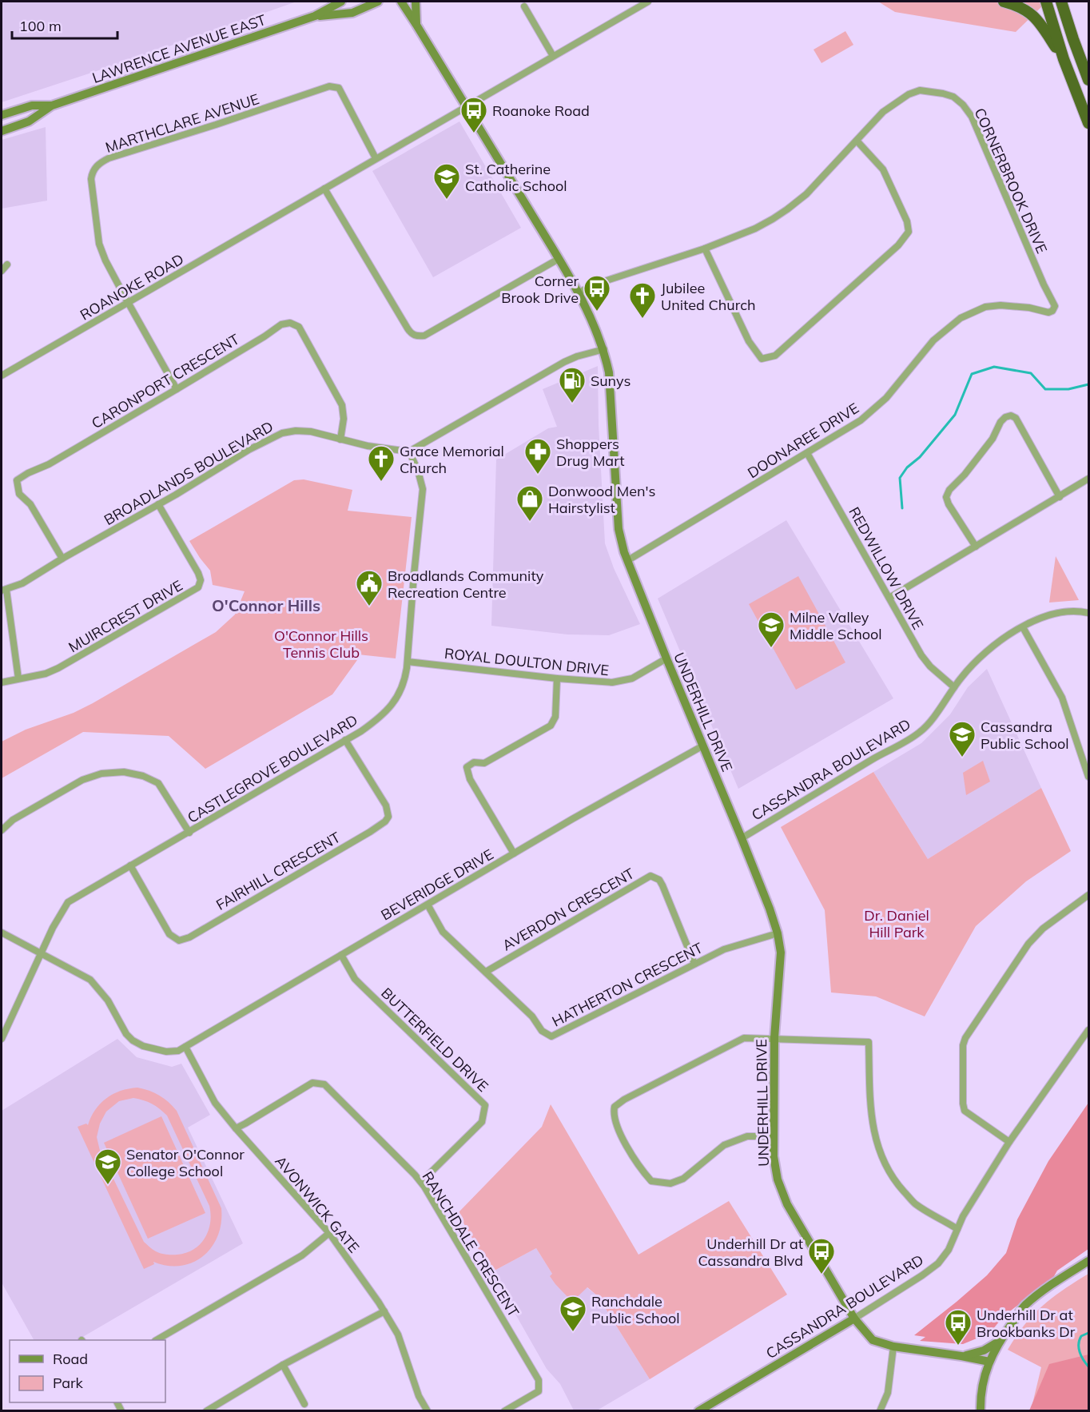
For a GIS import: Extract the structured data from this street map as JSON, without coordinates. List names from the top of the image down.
{
  "streets": {
    "street": [
      "LAWRENCE AVENUE EAST",
      "MARTHCLARE AVENUE",
      "CORNERBROOK DRIVE",
      "ROANOKE ROAD",
      "CARONPORT CRESCENT",
      "DOONAREE DRIVE",
      "BROADLANDS BOULEVARD",
      "REDWILLOW DRIVE",
      "MUIRCREST DRIVE",
      "ROYAL DOULTON DRIVE",
      "UNDERHILL DRIVE",
      "CASTLEGROVE BOULEVARD",
      "CASSANDRA BOULEVARD",
      "FAIRHILL CRESCENT",
      "BEVERIDGE DRIVE",
      "AVERDON CRESCENT",
      "HATHERTON CRESCENT",
      "BUTTERFIELD DRIVE",
      "AVONWICK GATE",
      "RANCHDALE CRESCENT"
    ]
  },
  "crossings": [
    ["MARTHCLARE AVENUE", "ROANOKE ROAD"],
    ["CORNERBROOK DRIVE", "DOONAREE DRIVE"],
    ["CORNERBROOK DRIVE", "UNDERHILL DRIVE"],
    ["ROANOKE ROAD", "UNDERHILL DRIVE"],
    ["CARONPORT CRESCENT", "BROADLANDS BOULEVARD"],
    ["DOONAREE DRIVE", "REDWILLOW DRIVE"],
    ["DOONAREE DRIVE", "UNDERHILL DRIVE"],
    ["BROADLANDS BOULEVARD", "MUIRCREST DRIVE"],
    ["BROADLANDS BOULEVARD", "CASTLEGROVE BOULEVARD"],
    ["REDWILLOW DRIVE", "CASSANDRA BOULEVARD"],
    ["ROYAL DOULTON DRIVE", "UNDERHILL DRIVE"],
    ["ROYAL DOULTON DRIVE", "CASTLEGROVE BOULEVARD"],
    ["UNDERHILL DRIVE", "CASSANDRA BOULEVARD"],
    ["UNDERHILL DRIVE", "BEVERIDGE DRIVE"],
    ["UNDERHILL DRIVE", "HATHERTON CRESCENT"],
    ["CASTLEGROVE BOULEVARD", "FAIRHILL CRESCENT"],
    ["BEVERIDGE DRIVE", "HATHERTON CRESCENT"],
    ["BEVERIDGE DRIVE", "BUTTERFIELD DRIVE"],
    ["BEVERIDGE DRIVE", "AVONWICK GATE"],
    ["AVERDON CRESCENT", "HATHERTON CRESCENT"],
    ["BUTTERFIELD DRIVE", "RANCHDALE CRESCENT"],
    ["AVONWICK GATE", "RANCHDALE CRESCENT"]
  ],
  "districts": ["O'Connor Hills"],
  "parks": ["O'Connor Hills Tennis Club", "Dr. Daniel Hill Park"],
  "places": {
    "bus stop": [
      "Roanoke Road",
      "Corner Brook Drive",
      "Underhill Dr at Cassandra Blvd",
      "Underhill Dr at Brookbanks Dr"
    ],
    "school or university": [
      "St. Catherine Catholic School",
      "Milne Valley Middle School",
      "Cassandra Public School",
      "Senator O'Connor College School",
      "Ranchdale Public School"
    ],
    "church": ["Jubilee United Church", "Grace Memorial Church"],
    "fuel station": ["Sunys"],
    "pharmacy": ["Shoppers Drug Mart"],
    "shop": ["Donwood Men's Hairstylist"],
    "public building": ["Broadlands Community Recreation Centre"]
  },
  "legend": ["Road", "Park"],
  "scale_bar": "100 m"
}
